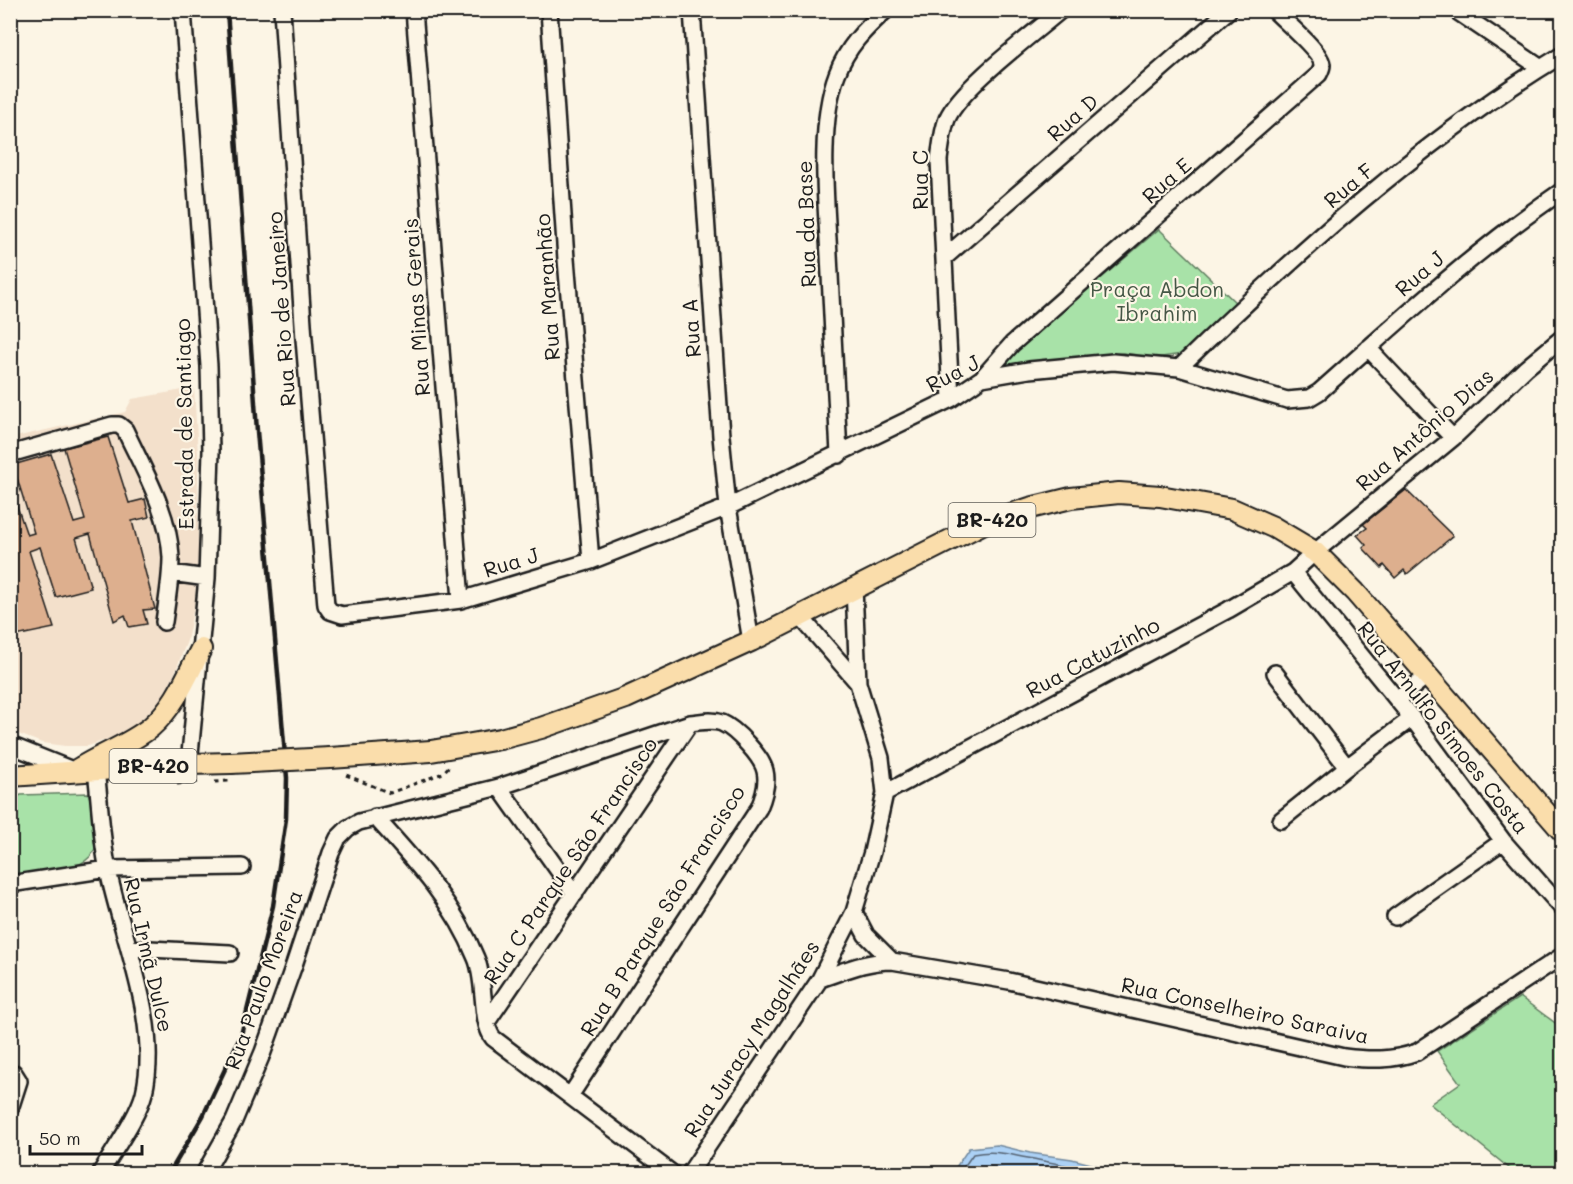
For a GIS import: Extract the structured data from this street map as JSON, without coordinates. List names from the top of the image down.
{
  "streets": {
    "main road": ["BR-420"],
    "street": [
      "Rua D",
      "Rua C",
      "Rua E",
      "Rua F",
      "Rua da Base",
      "Rua J",
      "Rua Maranhão",
      "Rua Minas Gerais",
      "Rua Rio de Janeiro",
      "Rua A",
      "Estrada de Santiago",
      "Rua Antônio Dias",
      "Rua Catuzinho",
      "Rua Arnulfo Simoes Costa",
      "Rua C Parque São Francisco",
      "Rua B Parque São Francisco",
      "Rua Irmã Dulce",
      "Rua Paulo Moreira",
      "Rua Conselheiro Saraiva",
      "Rua Juracy Magalhães"
    ]
  },
  "crossings": [
    ["Rua D", "Rua C"],
    ["Rua C", "Rua J"],
    ["Rua E", "Rua J"],
    ["Rua F", "Rua J"],
    ["Rua da Base", "Rua J"],
    ["Rua J", "Rua Maranhão"],
    ["Rua J", "Rua Minas Gerais"],
    ["Rua J", "Rua Rio de Janeiro"],
    ["Rua J", "Rua A"],
    ["Rua A", "BR-420"],
    ["Estrada de Santiago", "BR-420"],
    ["Rua Antônio Dias", "BR-420"],
    ["Rua Antônio Dias", "Rua Catuzinho"],
    ["BR-420", "Rua Catuzinho"],
    ["BR-420", "Rua Irmã Dulce"],
    ["Rua Catuzinho", "Rua Arnulfo Simoes Costa"],
    ["Rua Catuzinho", "Rua Juracy Magalhães"],
    ["Rua C Parque São Francisco", "Rua B Parque São Francisco"],
    ["Rua B Parque São Francisco", "Rua Paulo Moreira"],
    ["Rua Conselheiro Saraiva", "Rua Juracy Magalhães"]
  ],
  "parks": ["Praça Abdon Ibrahim"],
  "scale_bar": "50 m"
}
